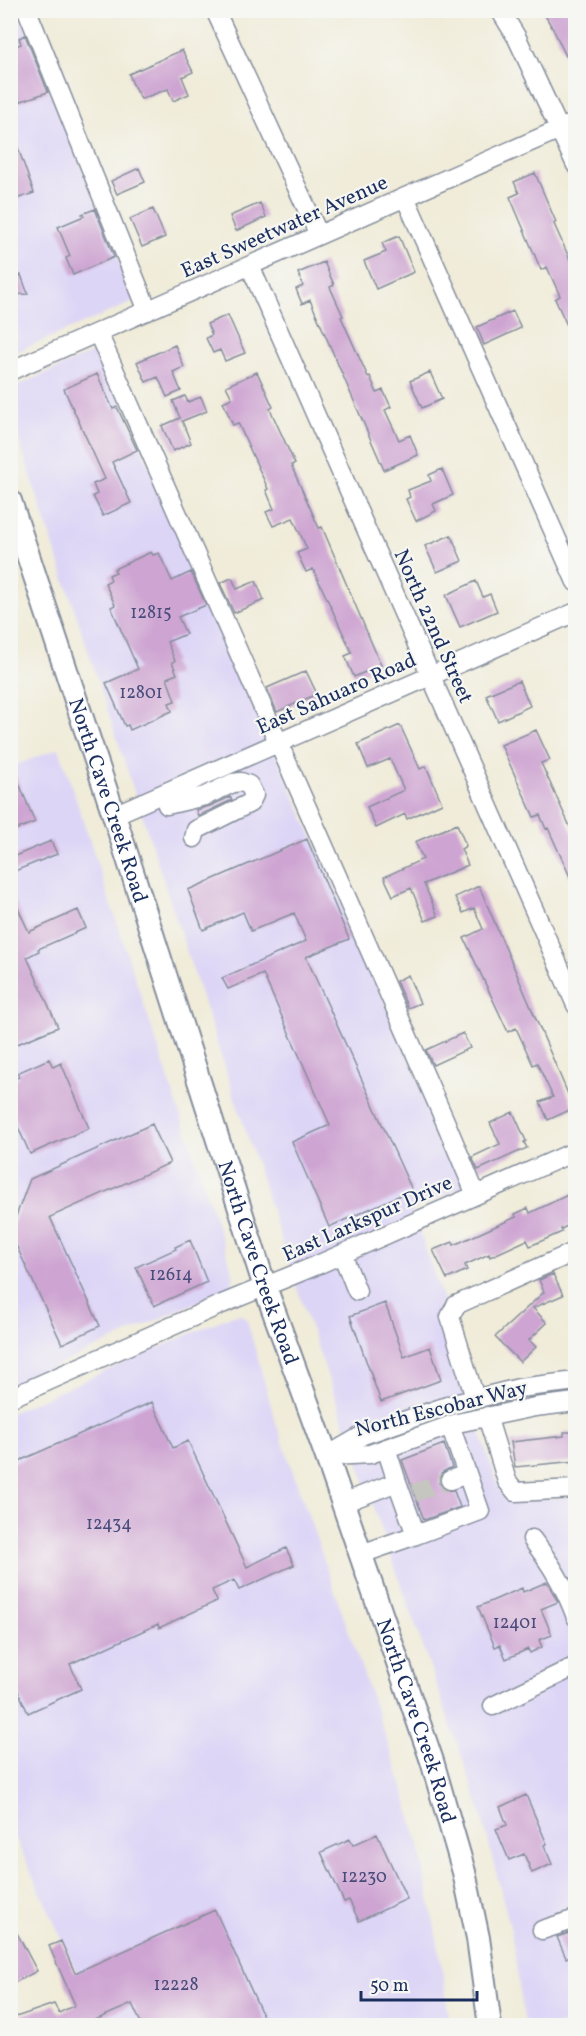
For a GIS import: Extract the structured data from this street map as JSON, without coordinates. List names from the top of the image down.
{
  "streets": {
    "main road": ["North Cave Creek Road"],
    "street": [
      "East Sweetwater Avenue",
      "North 22nd Street",
      "East Sahuaro Road",
      "East Larkspur Drive",
      "North Escobar Way"
    ]
  },
  "crossings": [
    ["East Sweetwater Avenue", "North 22nd Street"],
    ["North 22nd Street", "East Sahuaro Road"],
    ["East Sahuaro Road", "North Cave Creek Road"],
    ["North Cave Creek Road", "East Larkspur Drive"],
    ["North Cave Creek Road", "North Escobar Way"]
  ],
  "house_numbers": [
    "12815",
    "12801",
    "12614",
    "12434",
    "12401",
    "12230",
    "12228"
  ],
  "scale_bar": "50 m"
}
